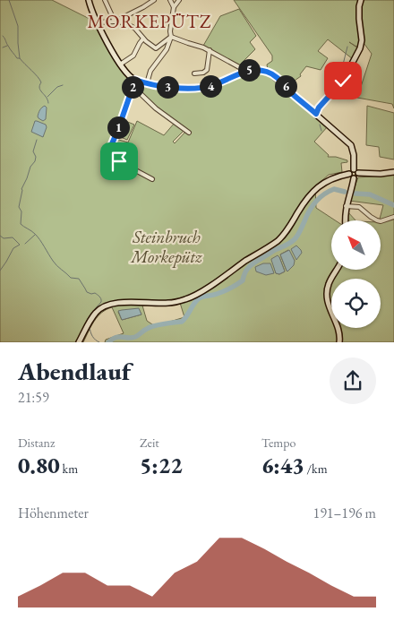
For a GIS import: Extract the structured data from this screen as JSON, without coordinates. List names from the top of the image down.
{
  "districts": ["MORKEPÜTZ"],
  "parks": ["Steinbruch Morkepütz"],
  "north": "top left",
  "page": {
    "pins": [
      "5",
      "4",
      "6",
      "2",
      "3",
      "1"
    ],
    "heading": ["Abendlauf", "21:59"],
    "stats": [
      ["Distanz", "0.80 km"],
      ["Zeit", "5:22"],
      ["Tempo", "6:43 /km"]
    ],
    "chart": ["Höhenmeter", "191–196 m"]
  }
}
